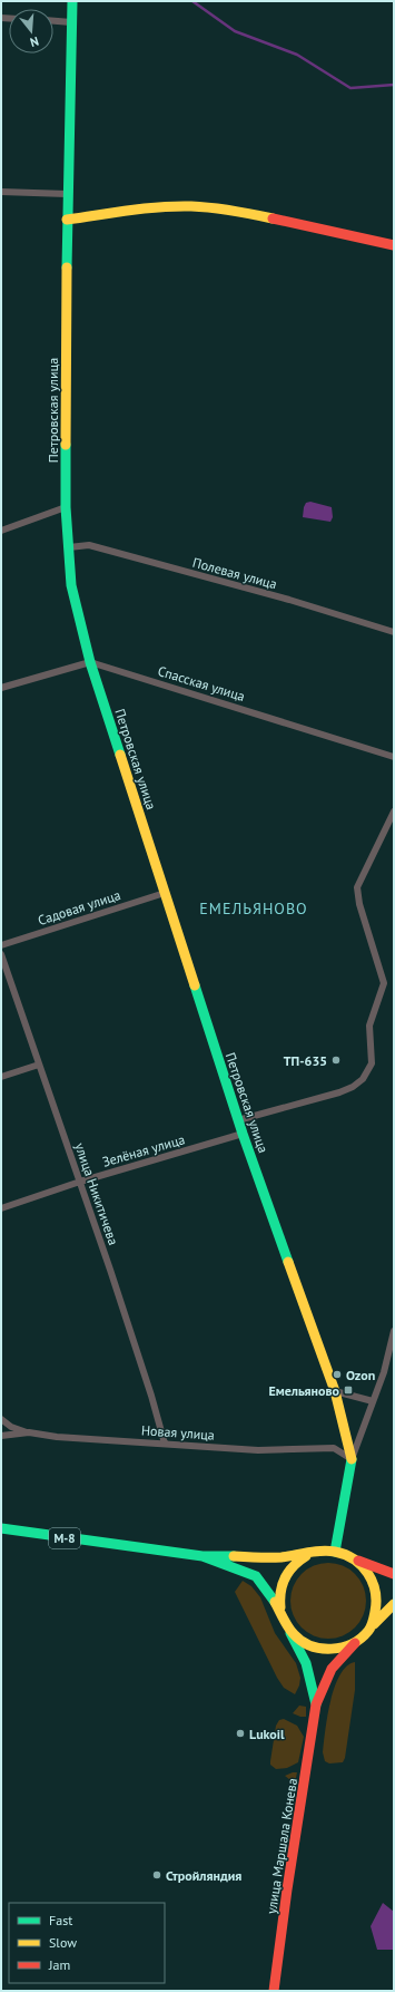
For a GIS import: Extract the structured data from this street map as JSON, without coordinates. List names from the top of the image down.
{
  "streets": {
    "street": [
      "Петровская улица",
      "Полевая улица",
      "Спасская улица",
      "Садовая улица",
      "Зелёная улица",
      "улица Никитичева",
      "Новая улица",
      "М-8",
      "улица Маршала Конева"
    ]
  },
  "crossings": [
    ["Петровская улица", "Полевая улица"],
    ["Петровская улица", "Спасская улица"],
    ["Петровская улица", "Садовая улица"],
    ["Петровская улица", "Зелёная улица"],
    ["Петровская улица", "Новая улица"],
    ["Петровская улица", "М-8"],
    ["Зелёная улица", "улица Никитичева"],
    ["улица Никитичева", "Новая улица"]
  ],
  "districts": ["ЕМЕЛЬЯНОВО"],
  "places": {
    "other": [
      "ТП-635",
      "Ozon",
      "Lukoil",
      "Стройляндия"
    ],
    "transit": ["Емельяново"]
  },
  "legend": ["Fast", "Slow", "Jam"],
  "north": "bottom"
}
